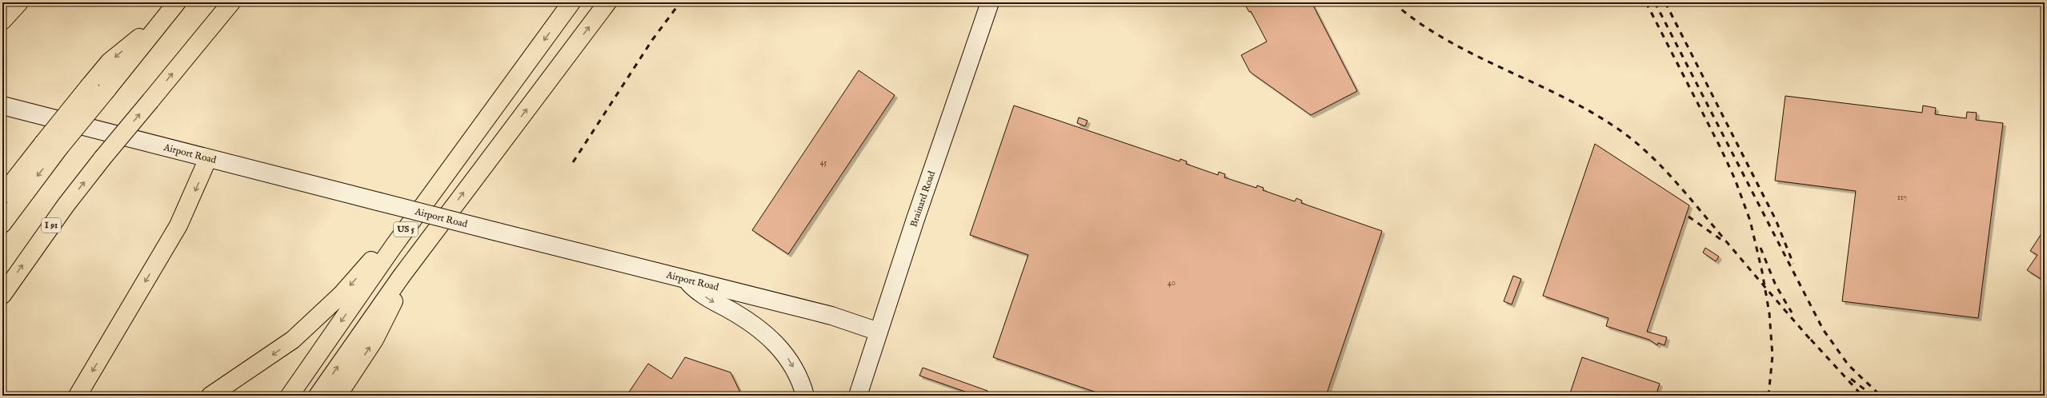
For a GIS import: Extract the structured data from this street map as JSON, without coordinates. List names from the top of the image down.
{
  "streets": {
    "highway": ["I 91", "US 5"],
    "main road": ["Airport Road", "Brainard Road"]
  },
  "crossings": [
    ["Airport Road", "Brainard Road"]
  ],
  "house_numbers": ["45", "117", "40"]
}
